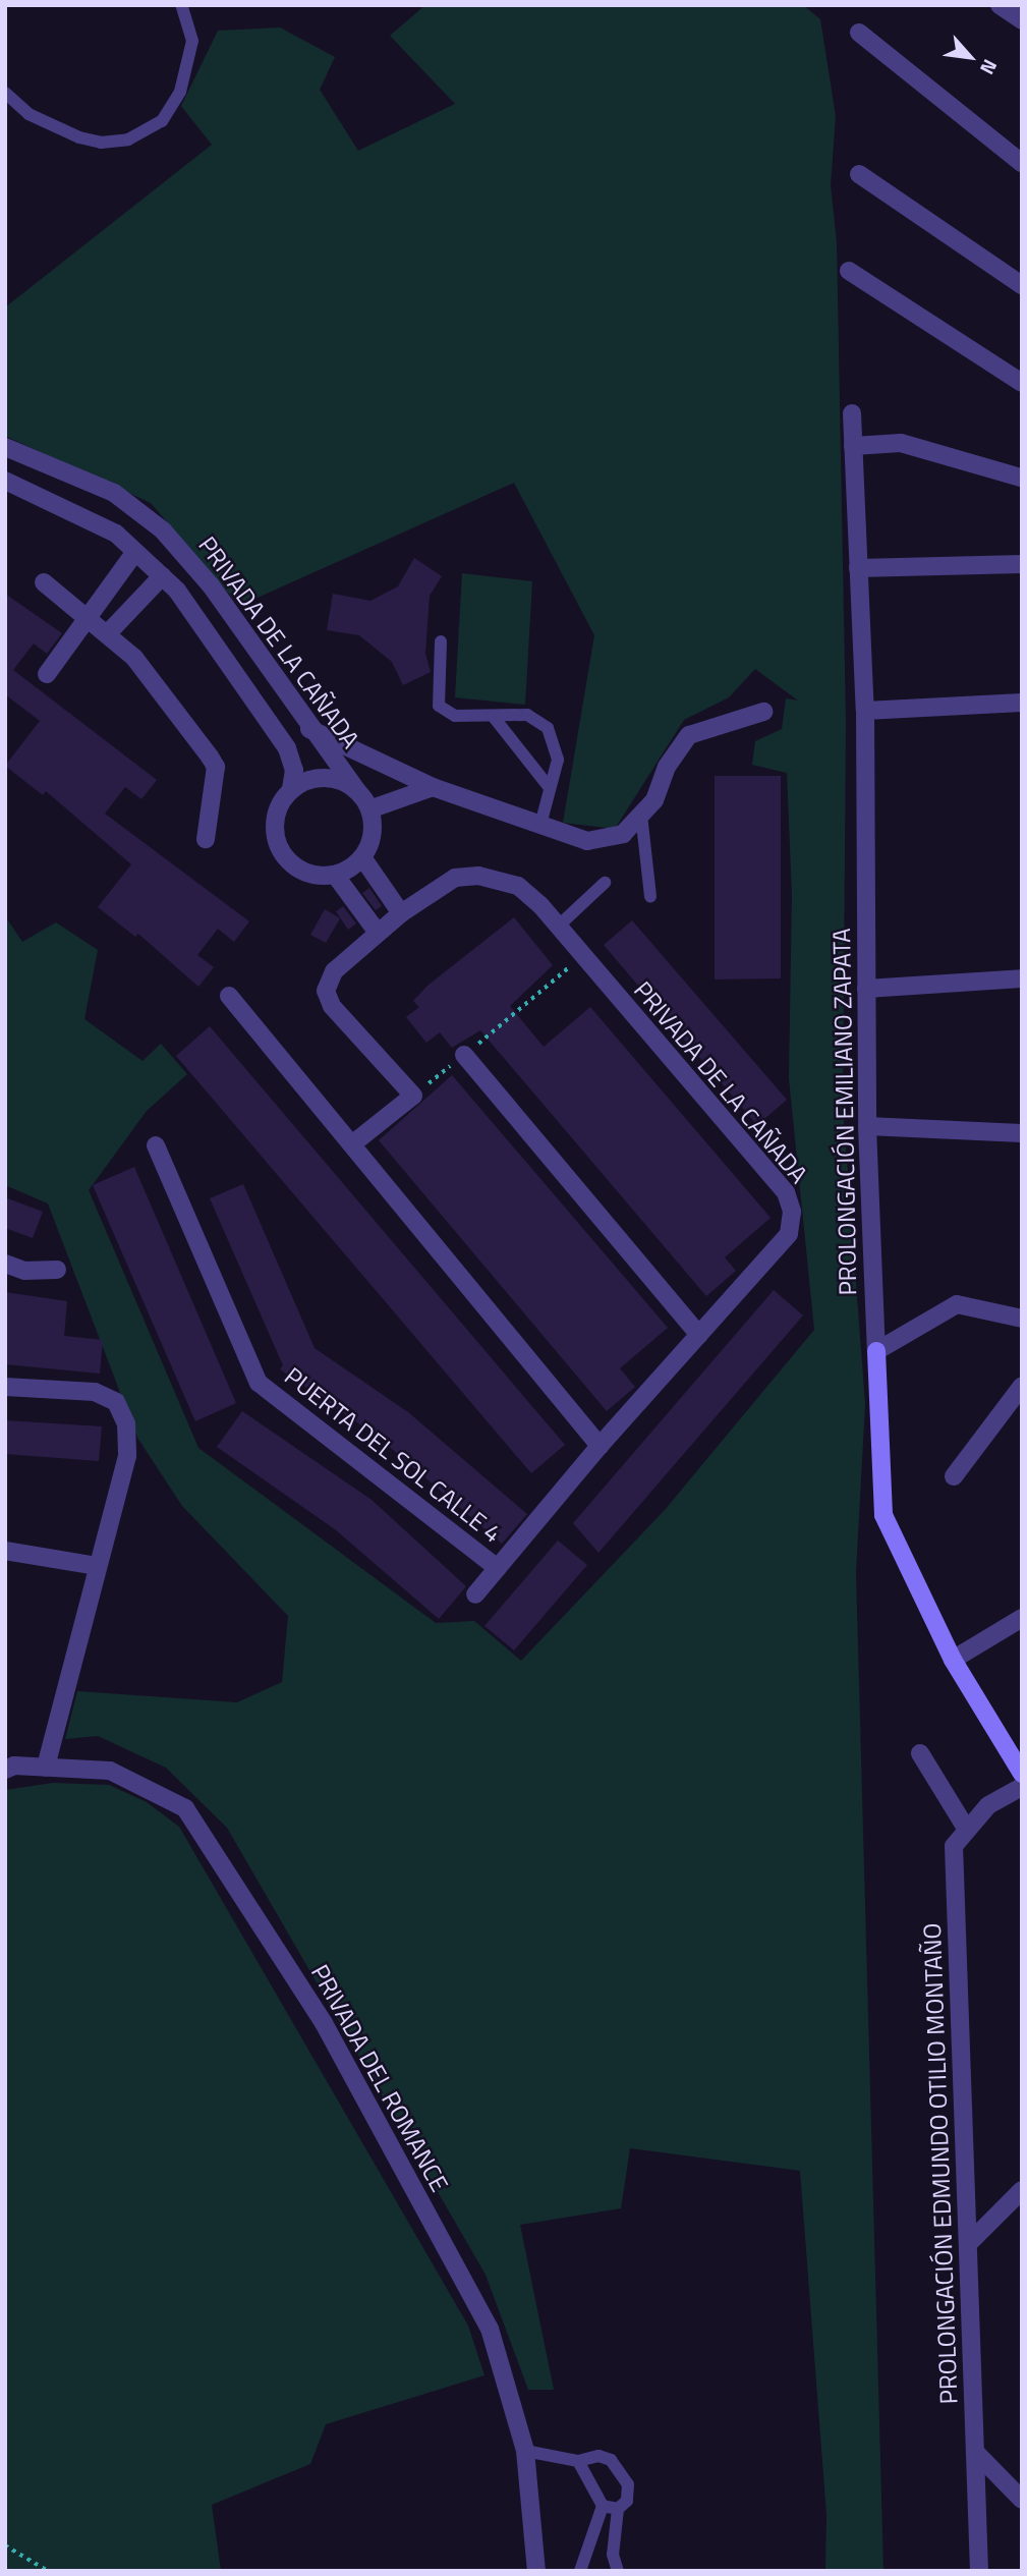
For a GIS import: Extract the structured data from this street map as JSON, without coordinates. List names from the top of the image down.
{
  "streets": {
    "main road": ["PROLONGACIÓN EMILIANO ZAPATA"],
    "street": [
      "PRIVADA DE LA CAÑADA",
      "PUERTA DEL SOL CALLE 4",
      "PRIVADA DEL ROMANCE",
      "PROLONGACIÓN EDMUNDO OTILIO MONTAÑO"
    ]
  },
  "crossings": [
    ["PRIVADA DE LA CAÑADA", "PUERTA DEL SOL CALLE 4"]
  ],
  "north": "bottom right"
}
